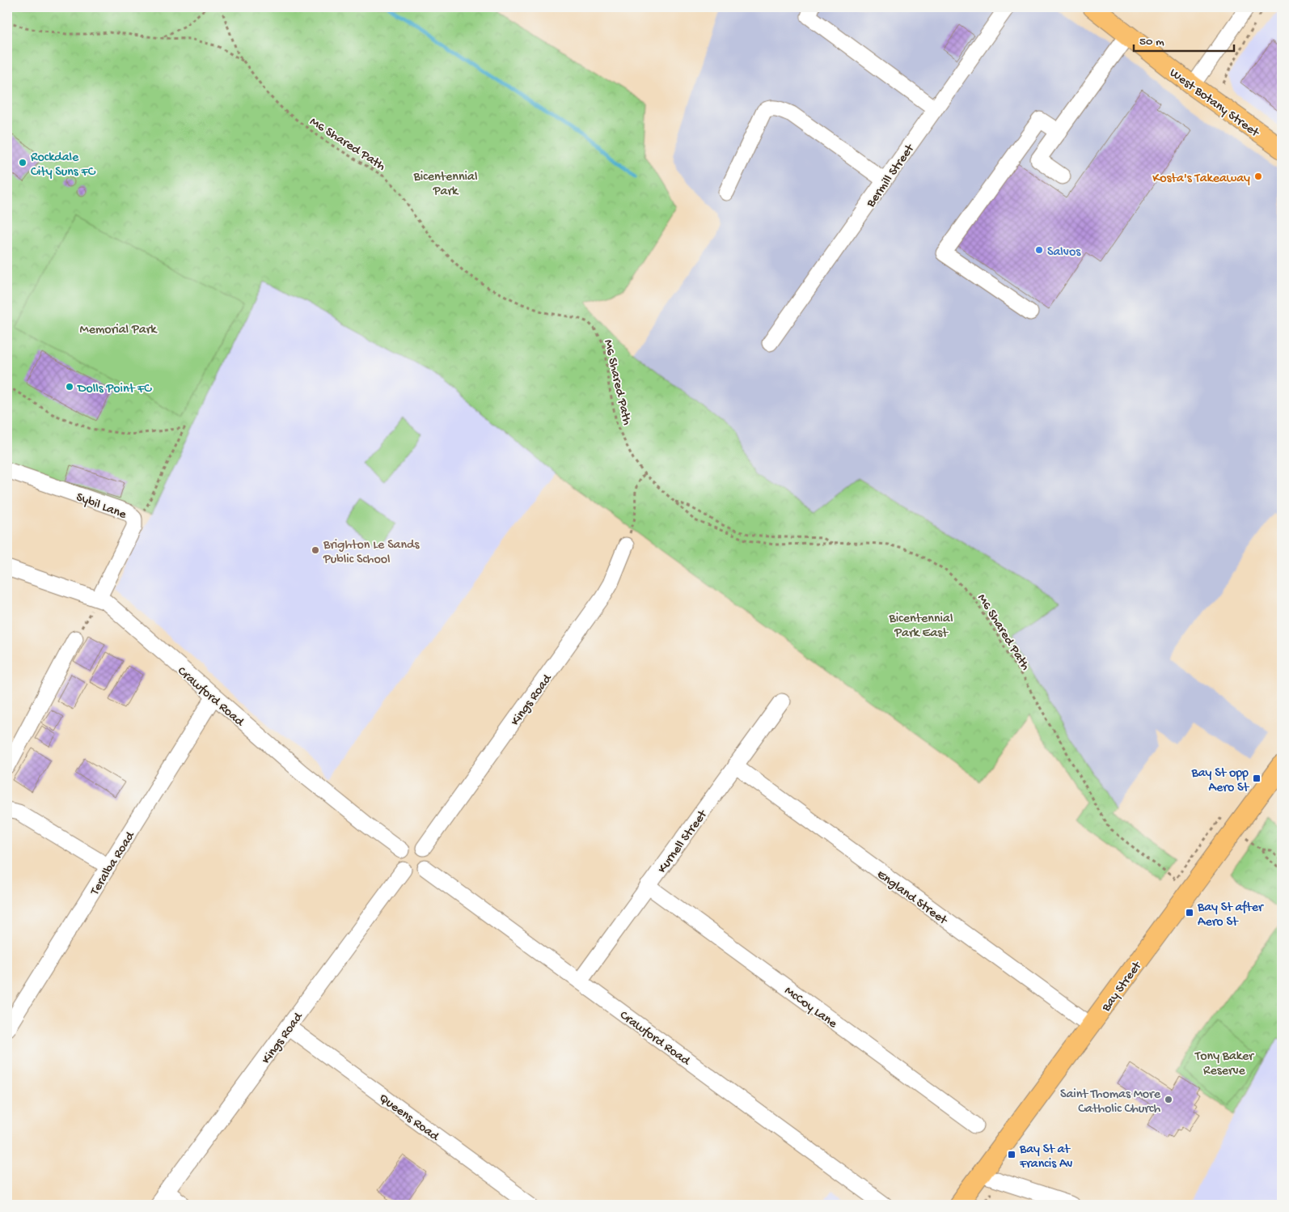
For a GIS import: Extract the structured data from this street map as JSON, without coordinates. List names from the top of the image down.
{
  "streets": {
    "main road": ["West Botany Street", "Bay Street"],
    "street": [
      "Bermill Street",
      "Sybil Lane",
      "Crawford Road",
      "Kings Road",
      "Kurnell Street",
      "Teralba Road",
      "England Street",
      "McCoy Lane",
      "Queens Road"
    ],
    "path": ["M6 Shared Path"]
  },
  "crossings": [
    ["Sybil Lane", "Crawford Road"],
    ["Crawford Road", "Kings Road"],
    ["Crawford Road", "Kurnell Street"],
    ["Crawford Road", "Teralba Road"],
    ["Kings Road", "Queens Road"],
    ["Kurnell Street", "England Street"],
    ["Kurnell Street", "McCoy Lane"],
    ["England Street", "Bay Street"]
  ],
  "parks": [
    "Bicentennial Park",
    "Memorial Park",
    "Bicentennial Park East",
    "Tony Baker Reserve"
  ],
  "places": {
    "other": [
      "Rockdale City Suns FC",
      "Kosta's Takeaway",
      "Salvos",
      "Dolls Point FC",
      "Brighton Le Sands Public School",
      "Saint Thomas More Catholic Church"
    ],
    "transit": ["Bay St opp Aero St", "Bay St after Aero St", "Bay St at Francis Av"]
  },
  "scale_bar": "50 m"
}
